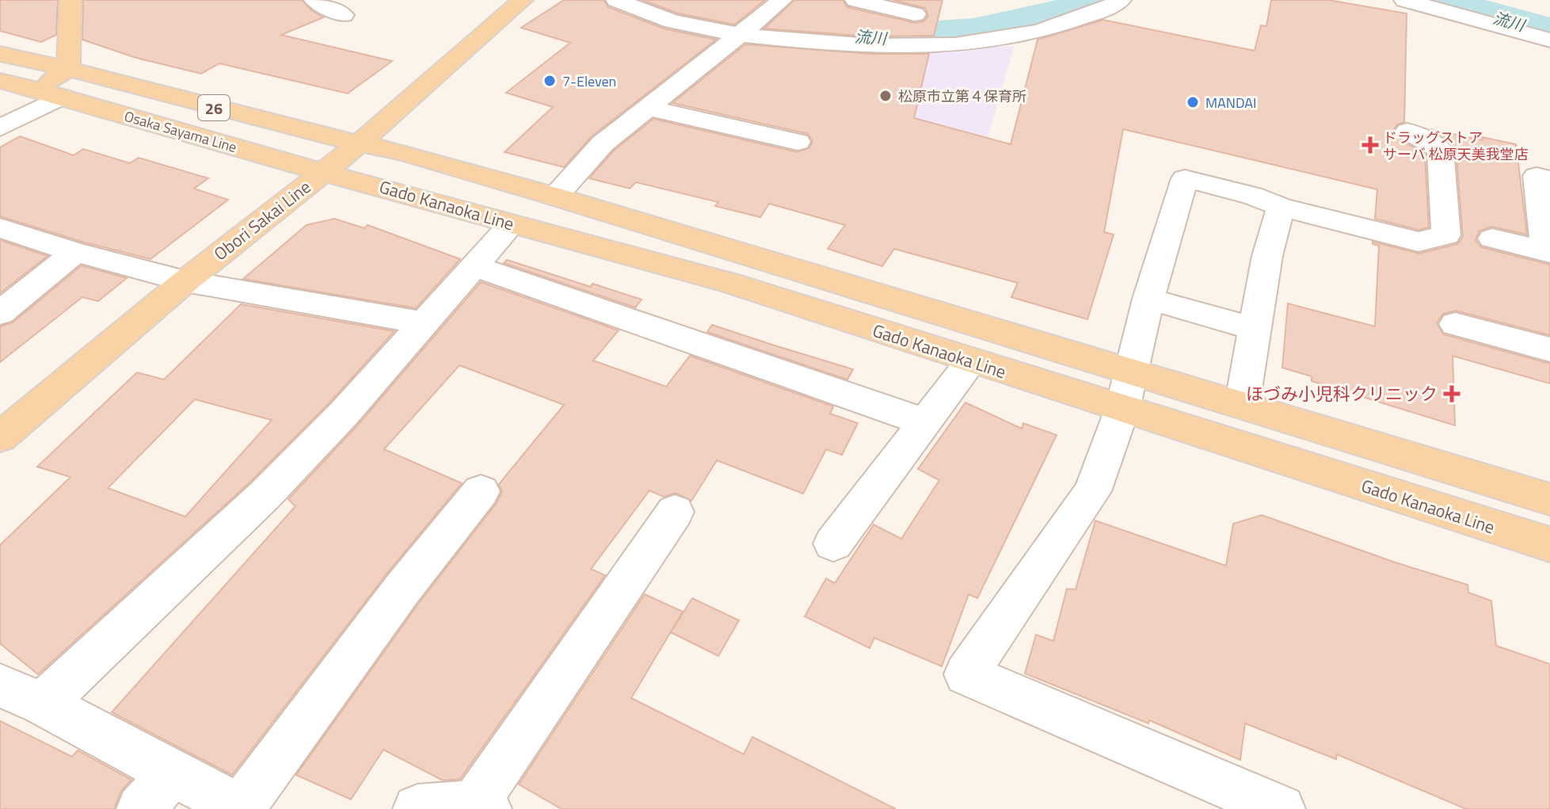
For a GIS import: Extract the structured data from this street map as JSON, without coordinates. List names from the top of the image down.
{
  "streets": {
    "main road": [
      "26",
      "Osaka Sayama Line",
      "Gado Kanaoka Line",
      "Obori Sakai Line"
    ]
  },
  "crossings": [
    ["Osaka Sayama Line", "Gado Kanaoka Line"],
    ["Osaka Sayama Line", "Obori Sakai Line"],
    ["Gado Kanaoka Line", "Obori Sakai Line"]
  ],
  "water": ["流川"],
  "places": {
    "other": ["7-Eleven", "松原市立第４保育所", "MANDAI"],
    "health": ["ドラッグストア サーバ 松原天美我堂店", "ほづみ小児科クリニック"]
  }
}
